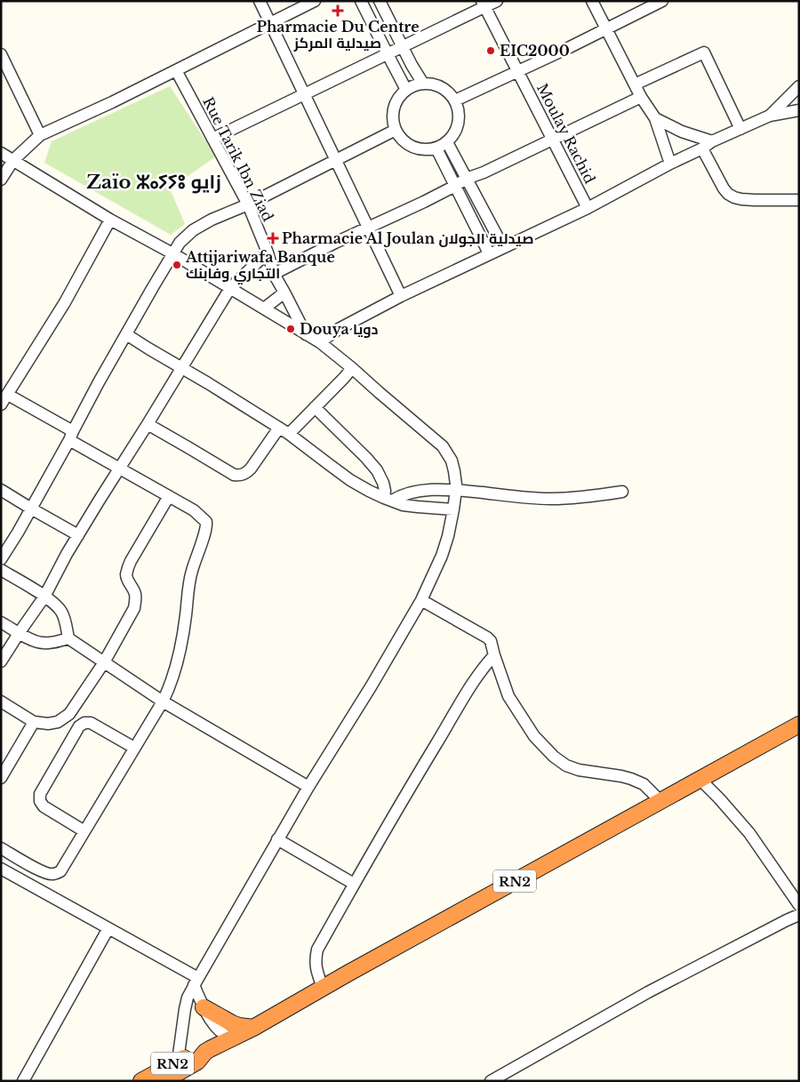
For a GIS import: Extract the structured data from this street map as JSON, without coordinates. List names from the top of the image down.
{
  "streets": {
    "highway": ["RN2"],
    "street": ["Moulay Rachid", "Rue Tarik Ibn Ziad"]
  },
  "districts": ["Zaïo ⵣⴰⵢⵢⵓ زايو"],
  "places": {
    "health": ["Pharmacie Du Centre صيدلية المركز", "Pharmacie Al Joulan صيدلية الجولان"],
    "other": ["EIC2000", "Attijariwafa Banque التجاري وفابنك", "Douya دويا"]
  }
}
